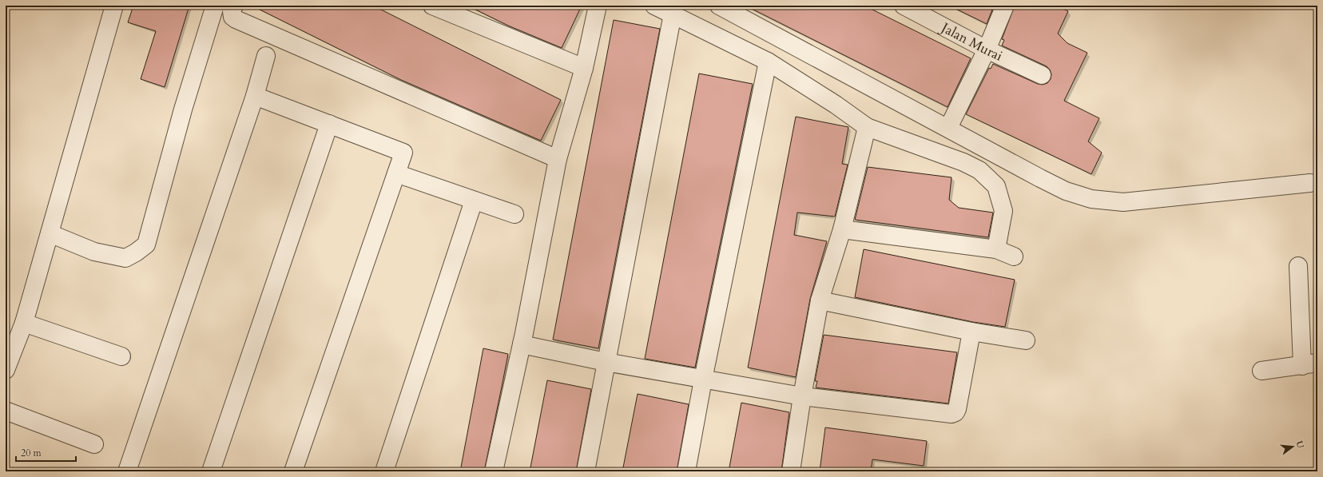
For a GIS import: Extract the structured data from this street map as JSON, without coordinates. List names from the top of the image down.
{
  "streets": {
    "street": ["Jalan Murai"]
  },
  "scale_bar": "20 m",
  "north": "right"
}
